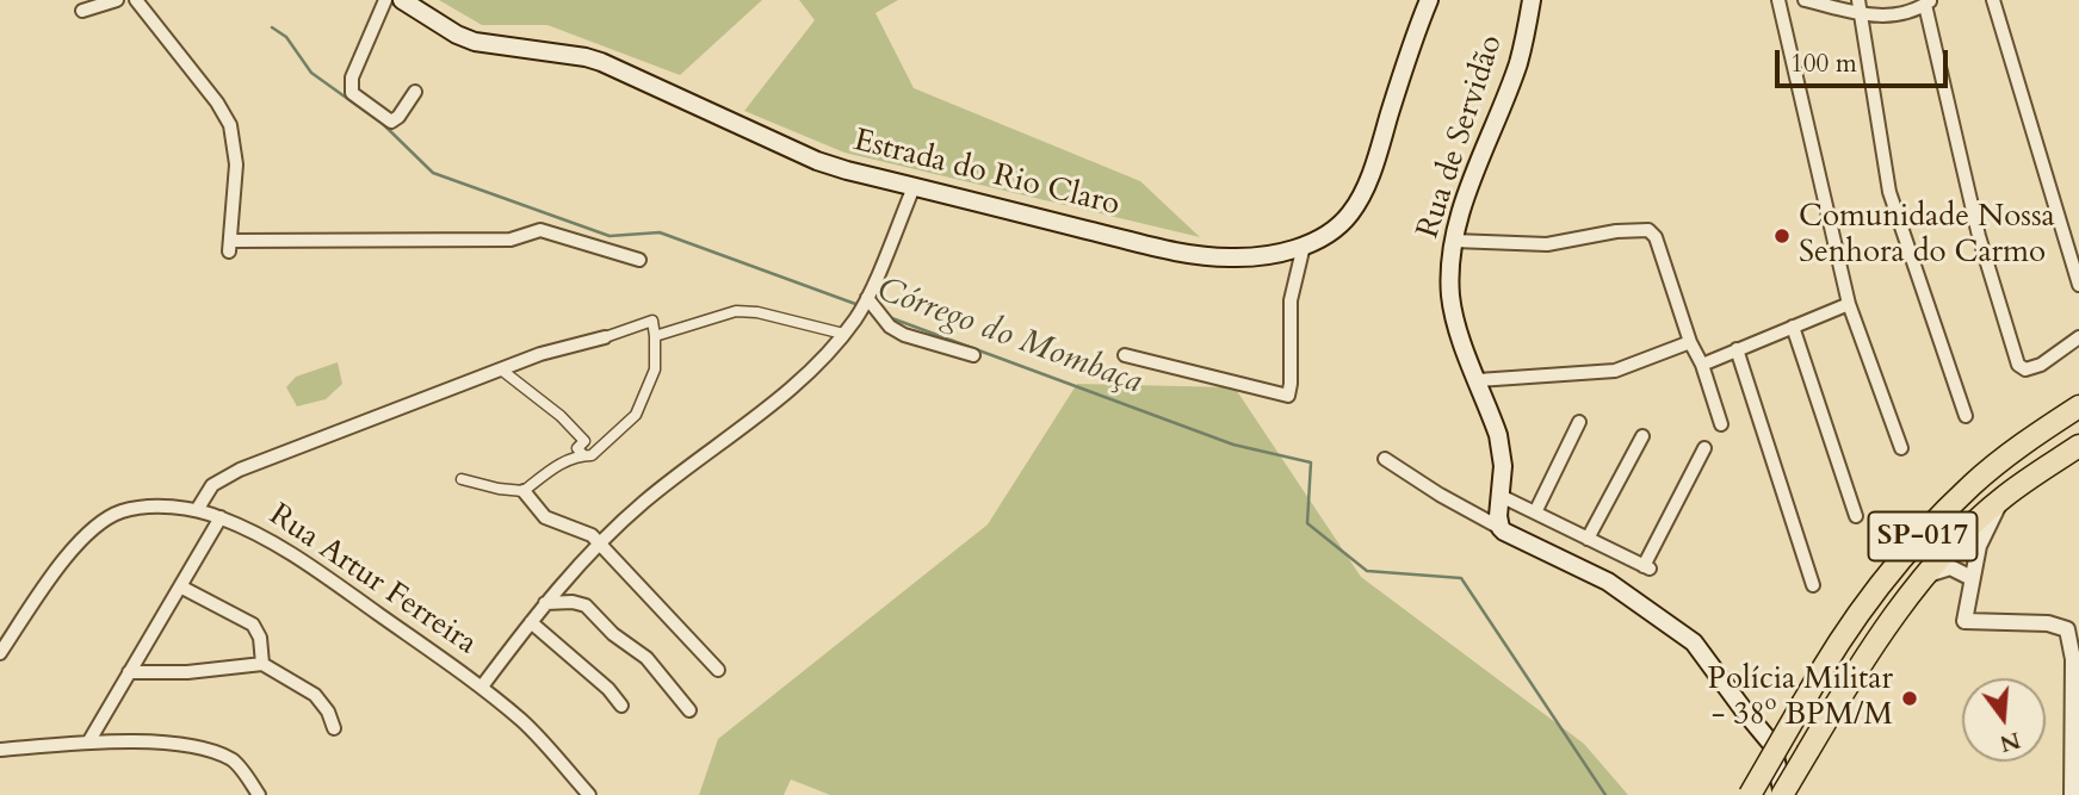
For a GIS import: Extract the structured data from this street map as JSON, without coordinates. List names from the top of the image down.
{
  "streets": {
    "highway": ["SP-017"],
    "main road": ["Rua de Servidão", "Estrada do Rio Claro"],
    "street": ["Rua Artur Ferreira"]
  },
  "water": ["Córrego do Mombaça"],
  "places": ["Comunidade Nossa Senhora do Carmo", "Polícia Militar - 38º BPM/M"],
  "scale_bar": "100 m",
  "north": "bottom"
}
